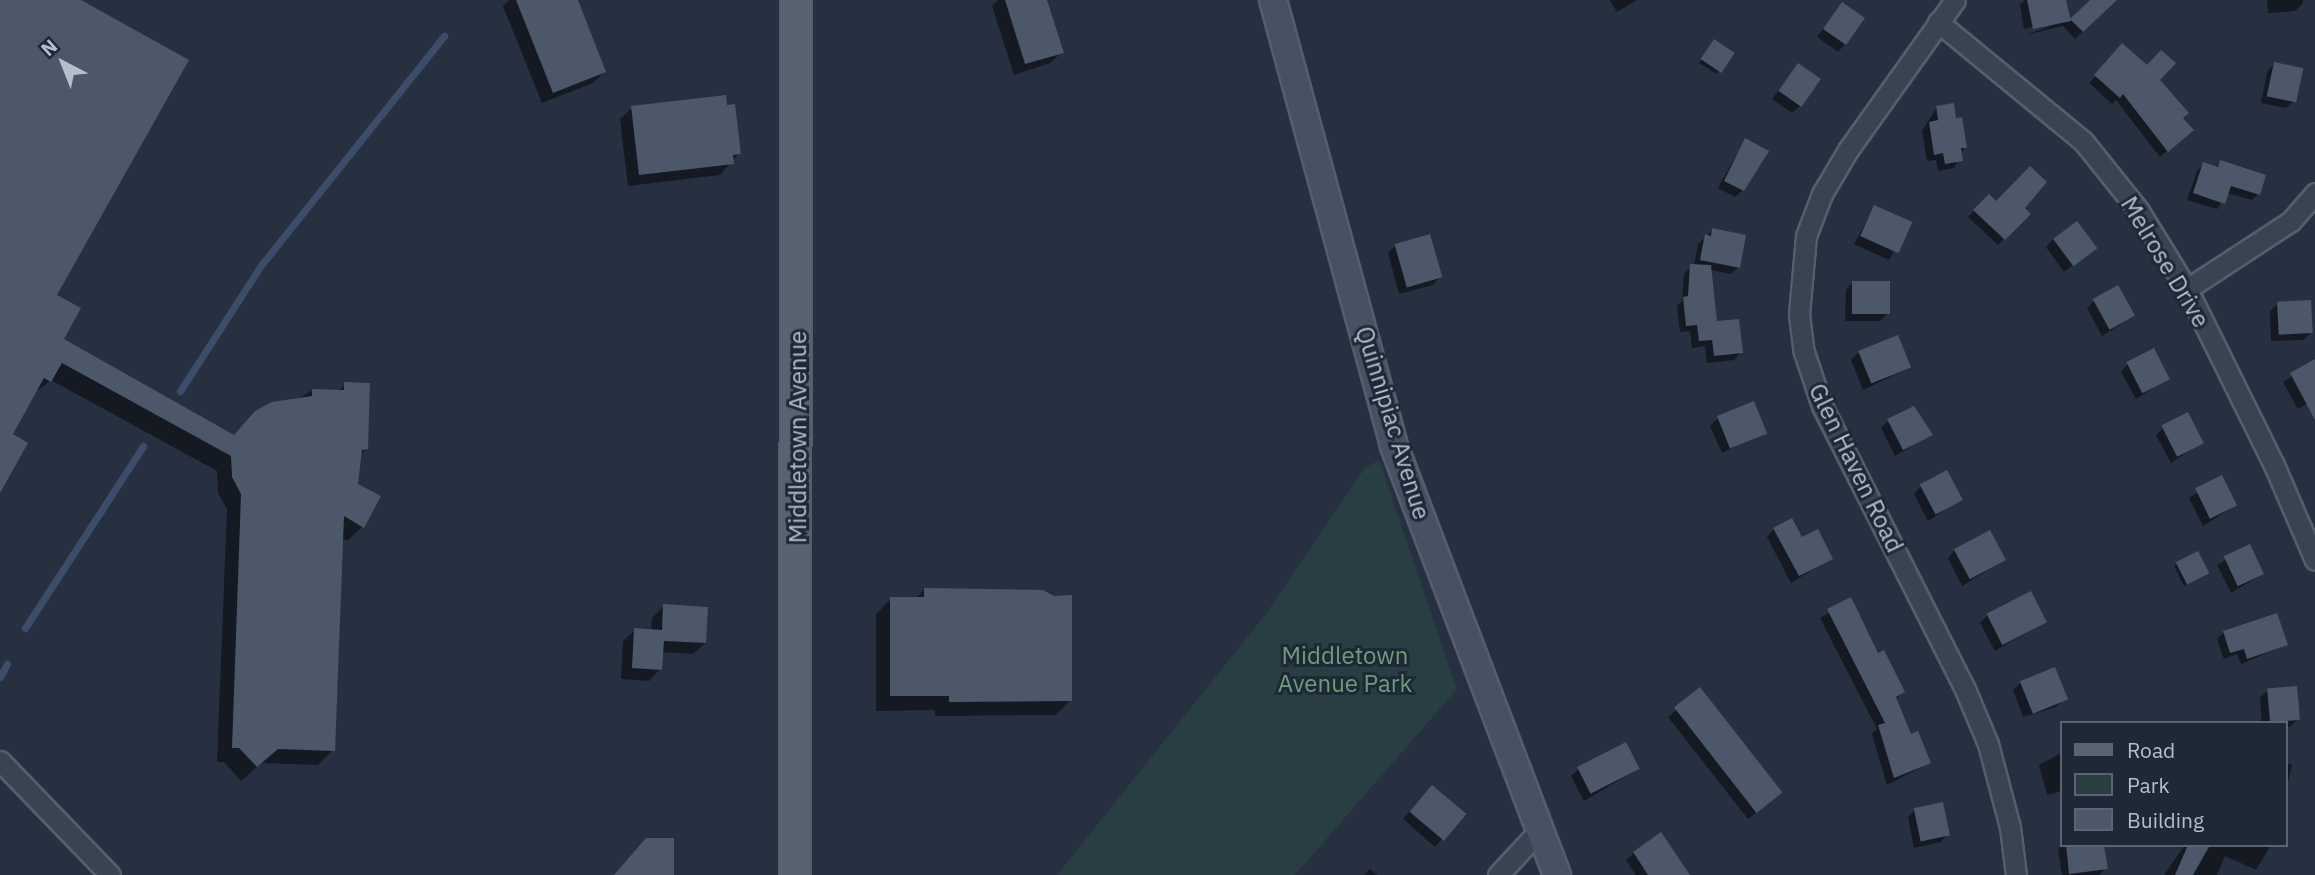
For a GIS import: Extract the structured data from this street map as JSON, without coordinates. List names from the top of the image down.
{
  "streets": {
    "main road": ["Quinnipiac Avenue", "Middletown Avenue"],
    "street": ["Melrose Drive", "Glen Haven Road"]
  },
  "crossings": [
    ["Melrose Drive", "Glen Haven Road"]
  ],
  "parks": ["Middletown Avenue Park"],
  "legend": ["Road", "Park", "Building"],
  "north": "top left"
}
